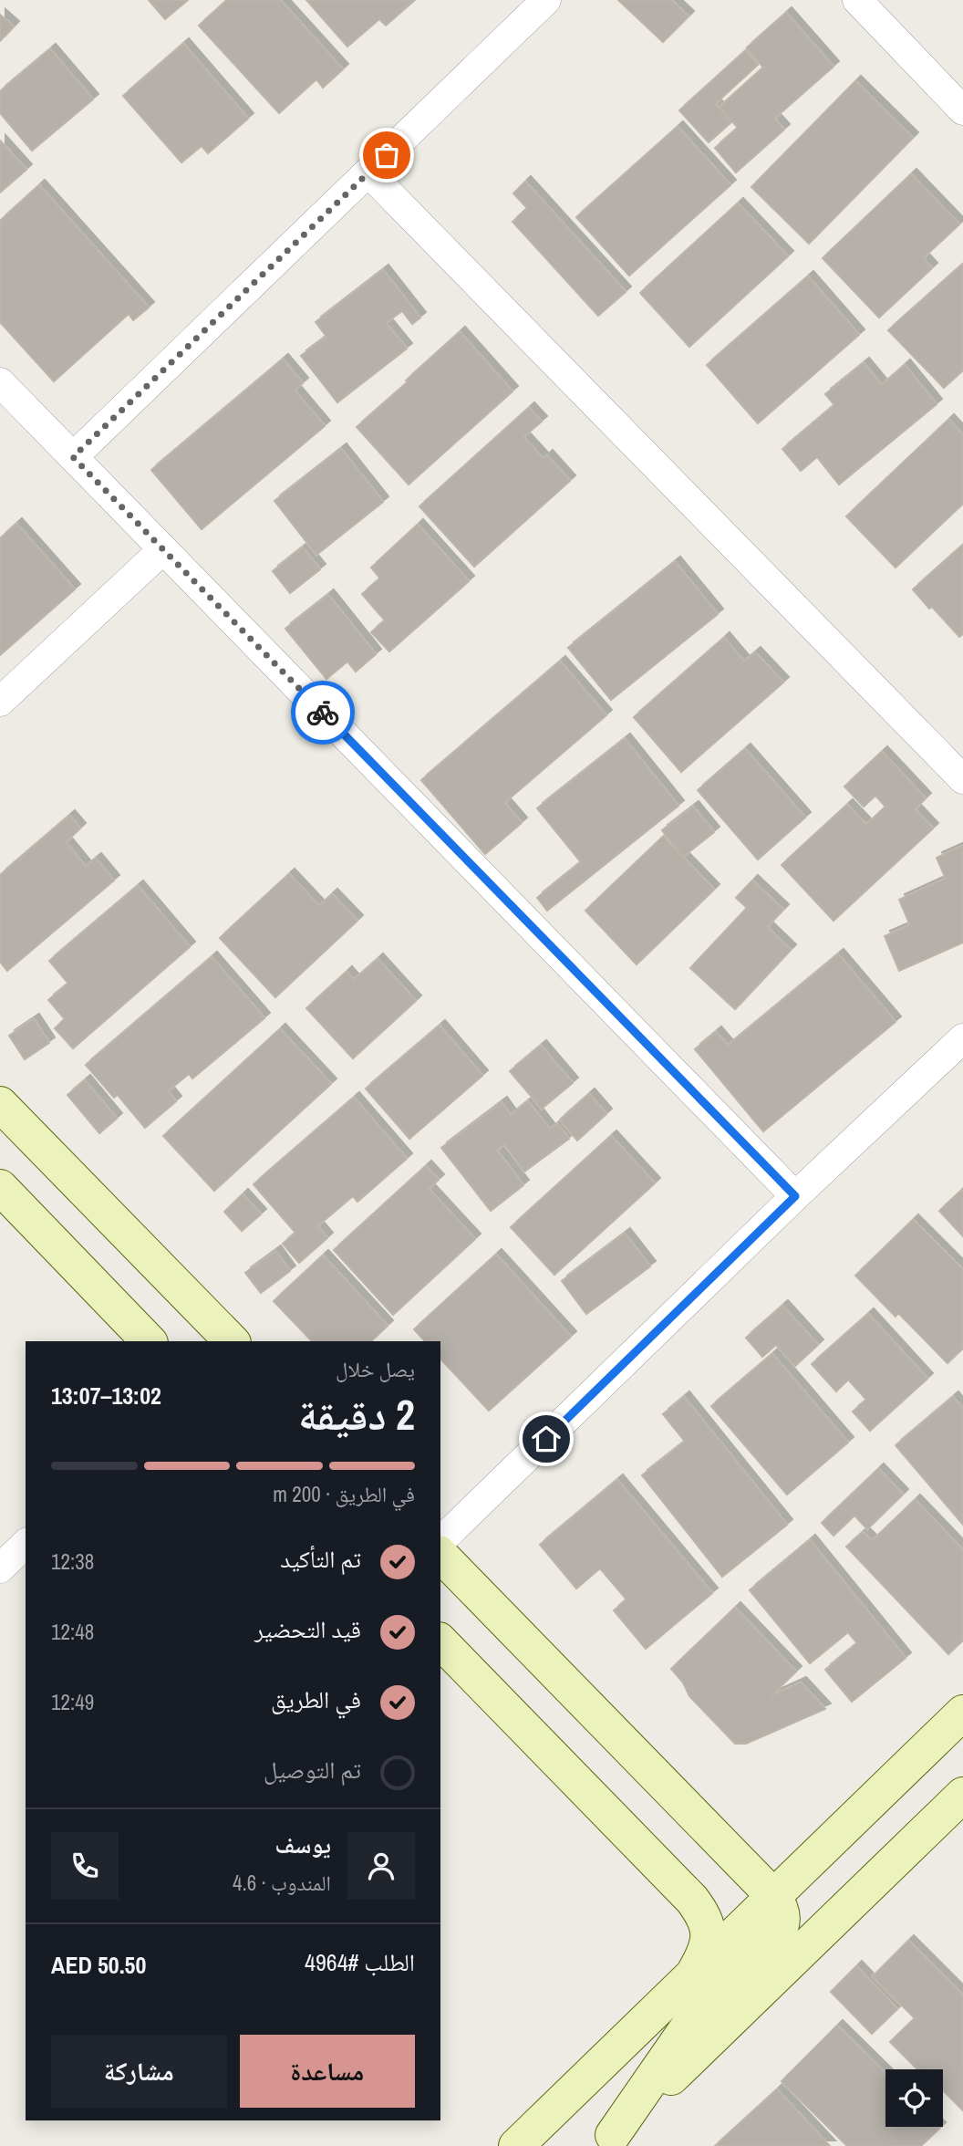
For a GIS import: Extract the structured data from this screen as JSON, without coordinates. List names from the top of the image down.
{
  "page": {
    "heading": ["2 دقيقة", "يصل خلال", "13:02–13:07"],
    "panel": [
      "يوسف",
      "المندوب · 4.6",
      "الطلب #4964",
      "AED 50.50"
    ],
    "bar": "في الطريق · 200 m",
    "list": [
      ["تم التأكيد", "12:38"],
      ["قيد التحضير", "12:48"],
      ["في الطريق", "12:49"],
      "تم التوصيل"
    ],
    "buttons": ["مساعدة", "مشاركة"]
  }
}
